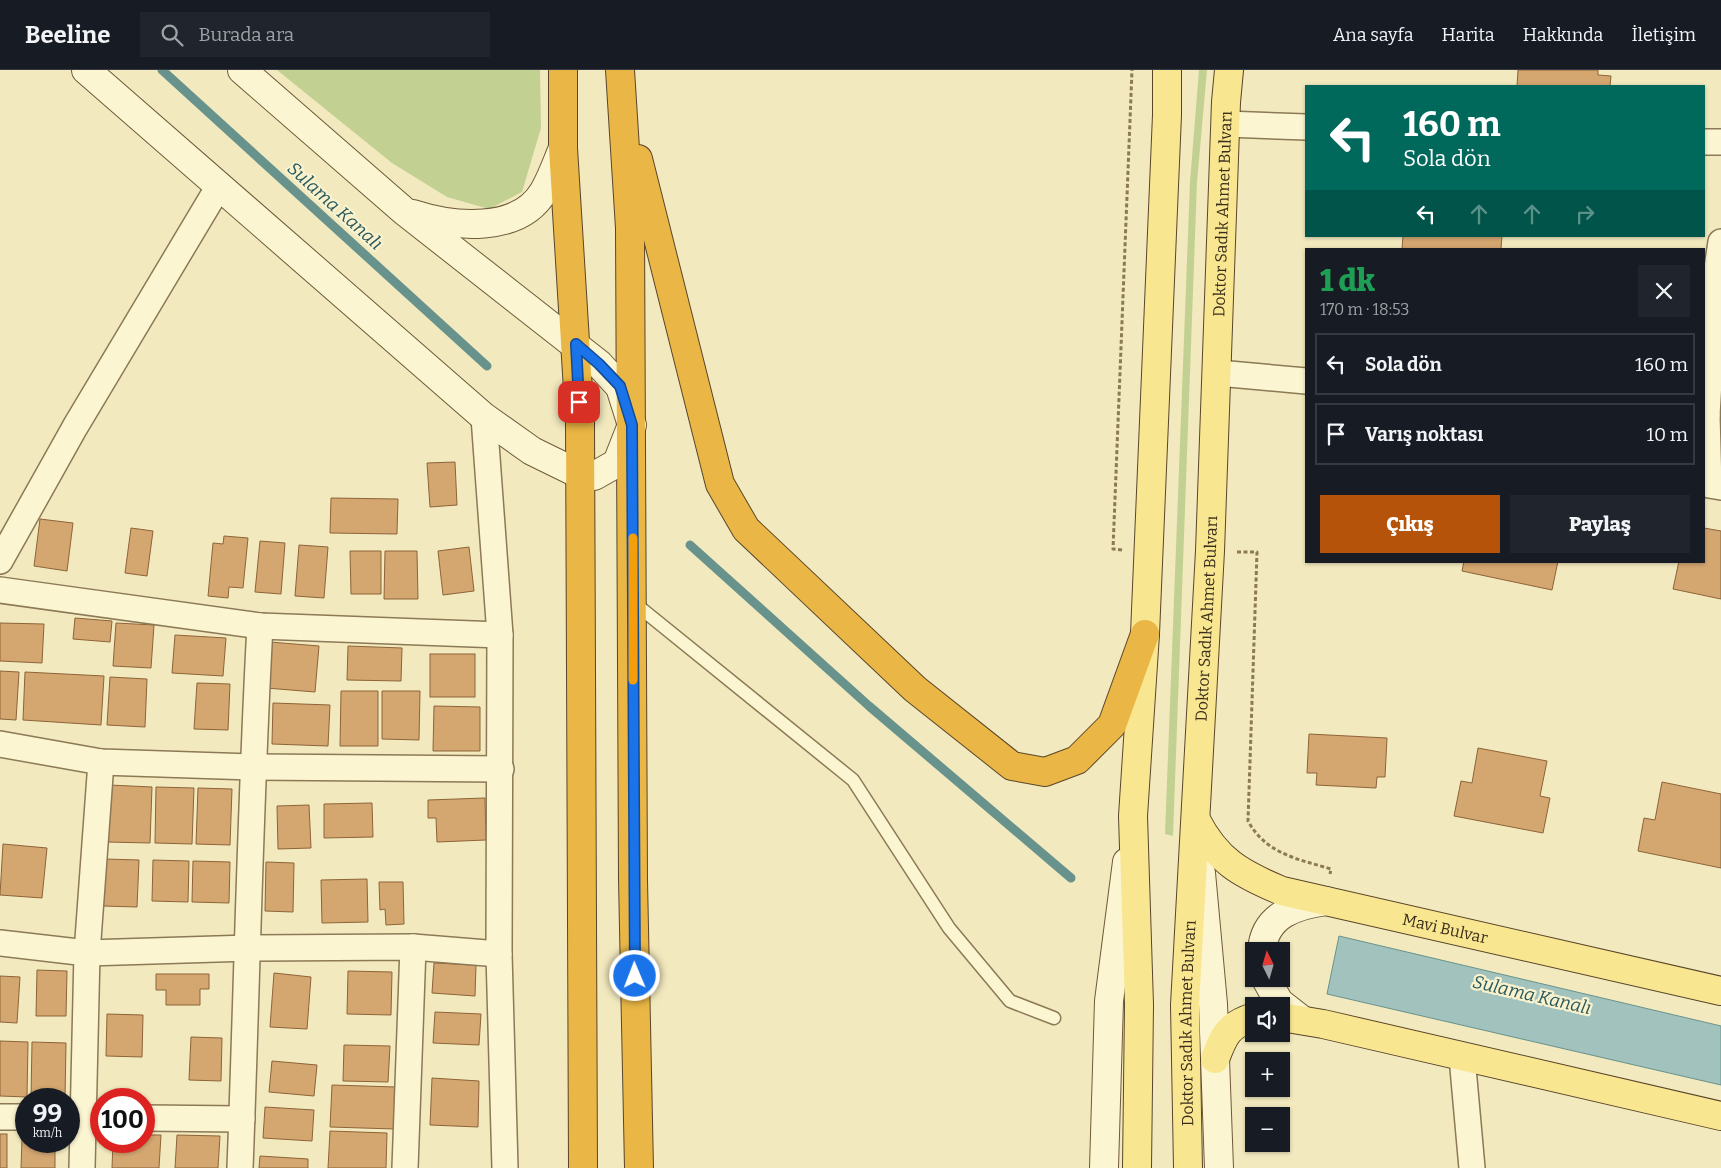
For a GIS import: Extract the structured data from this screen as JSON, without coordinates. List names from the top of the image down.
{
  "streets": {
    "main road": ["Doktor Sadık Ahmet Bulvarı", "Mavi Bulvar"]
  },
  "crossings": [
    ["Doktor Sadık Ahmet Bulvarı", "Mavi Bulvar"]
  ],
  "water": ["Sulama Kanalı"],
  "north": "top",
  "page": {
    "header": "Beeline",
    "search": "Burada ara",
    "nav": [
      "Ana sayfa",
      "Harita",
      "Hakkında",
      "İletişim"
    ],
    "turn": ["160 m", "Sola dön"],
    "heading": ["1 dk", "170 m · 18:53"],
    "list": [
      {
        "name": "Sola dön",
        "value": "160 m"
      },
      {
        "name": "Varış noktası",
        "value": "10 m"
      }
    ],
    "buttons": ["Çıkış", "Paylaş"],
    "map_buttons": ["+", "−"],
    "speed": "99 km/h",
    "limit": "100"
  }
}
